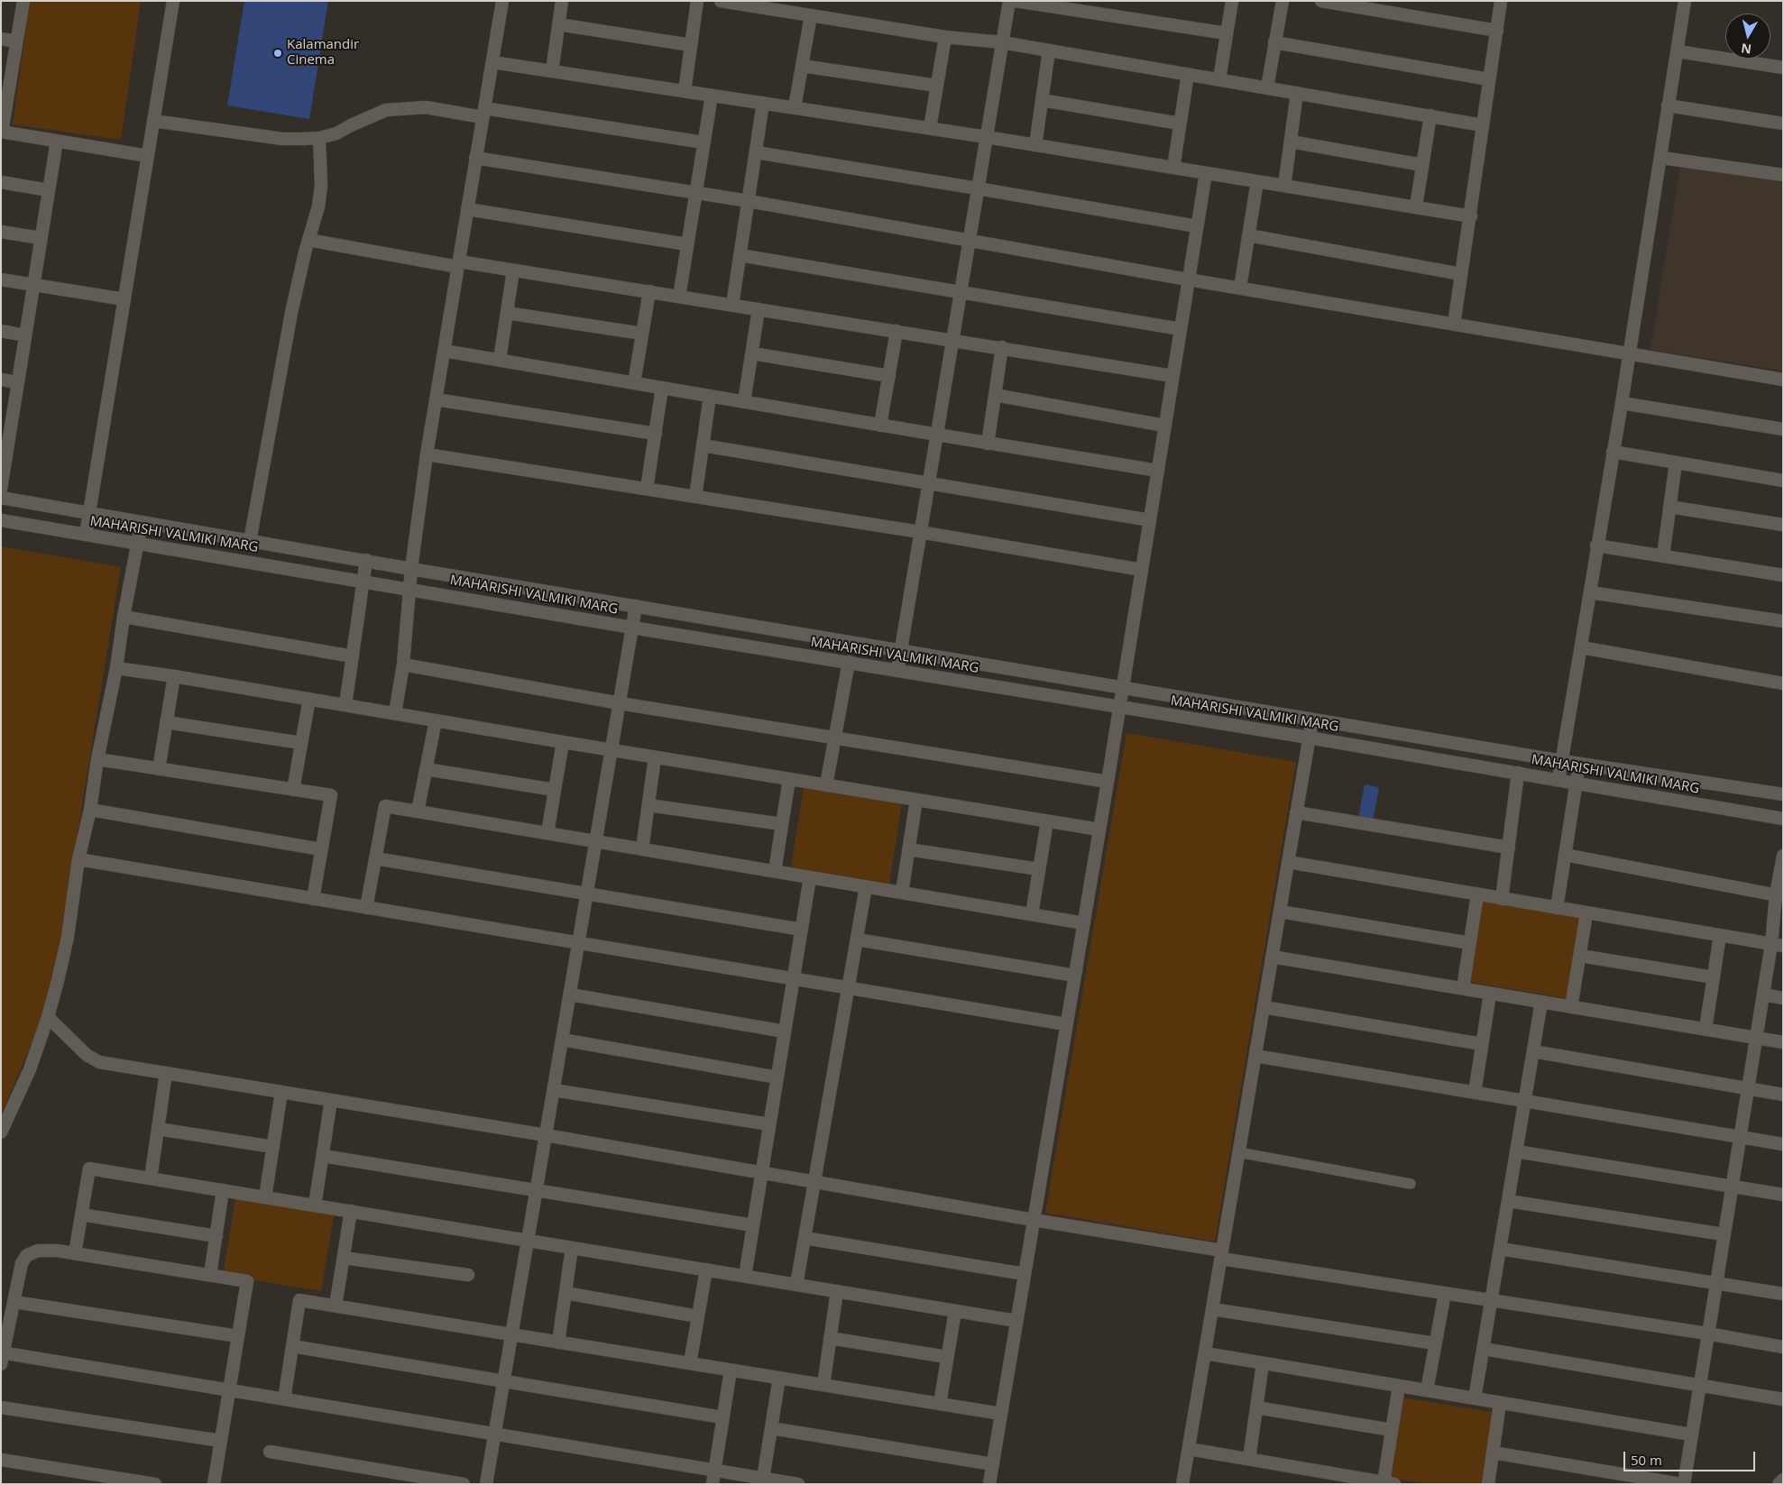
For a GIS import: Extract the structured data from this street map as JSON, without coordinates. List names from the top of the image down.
{
  "streets": {
    "street": ["MAHARISHI VALMIKI MARG"]
  },
  "places": ["Kalamandir Cinema"],
  "scale_bar": "50 m",
  "north": "bottom"
}
